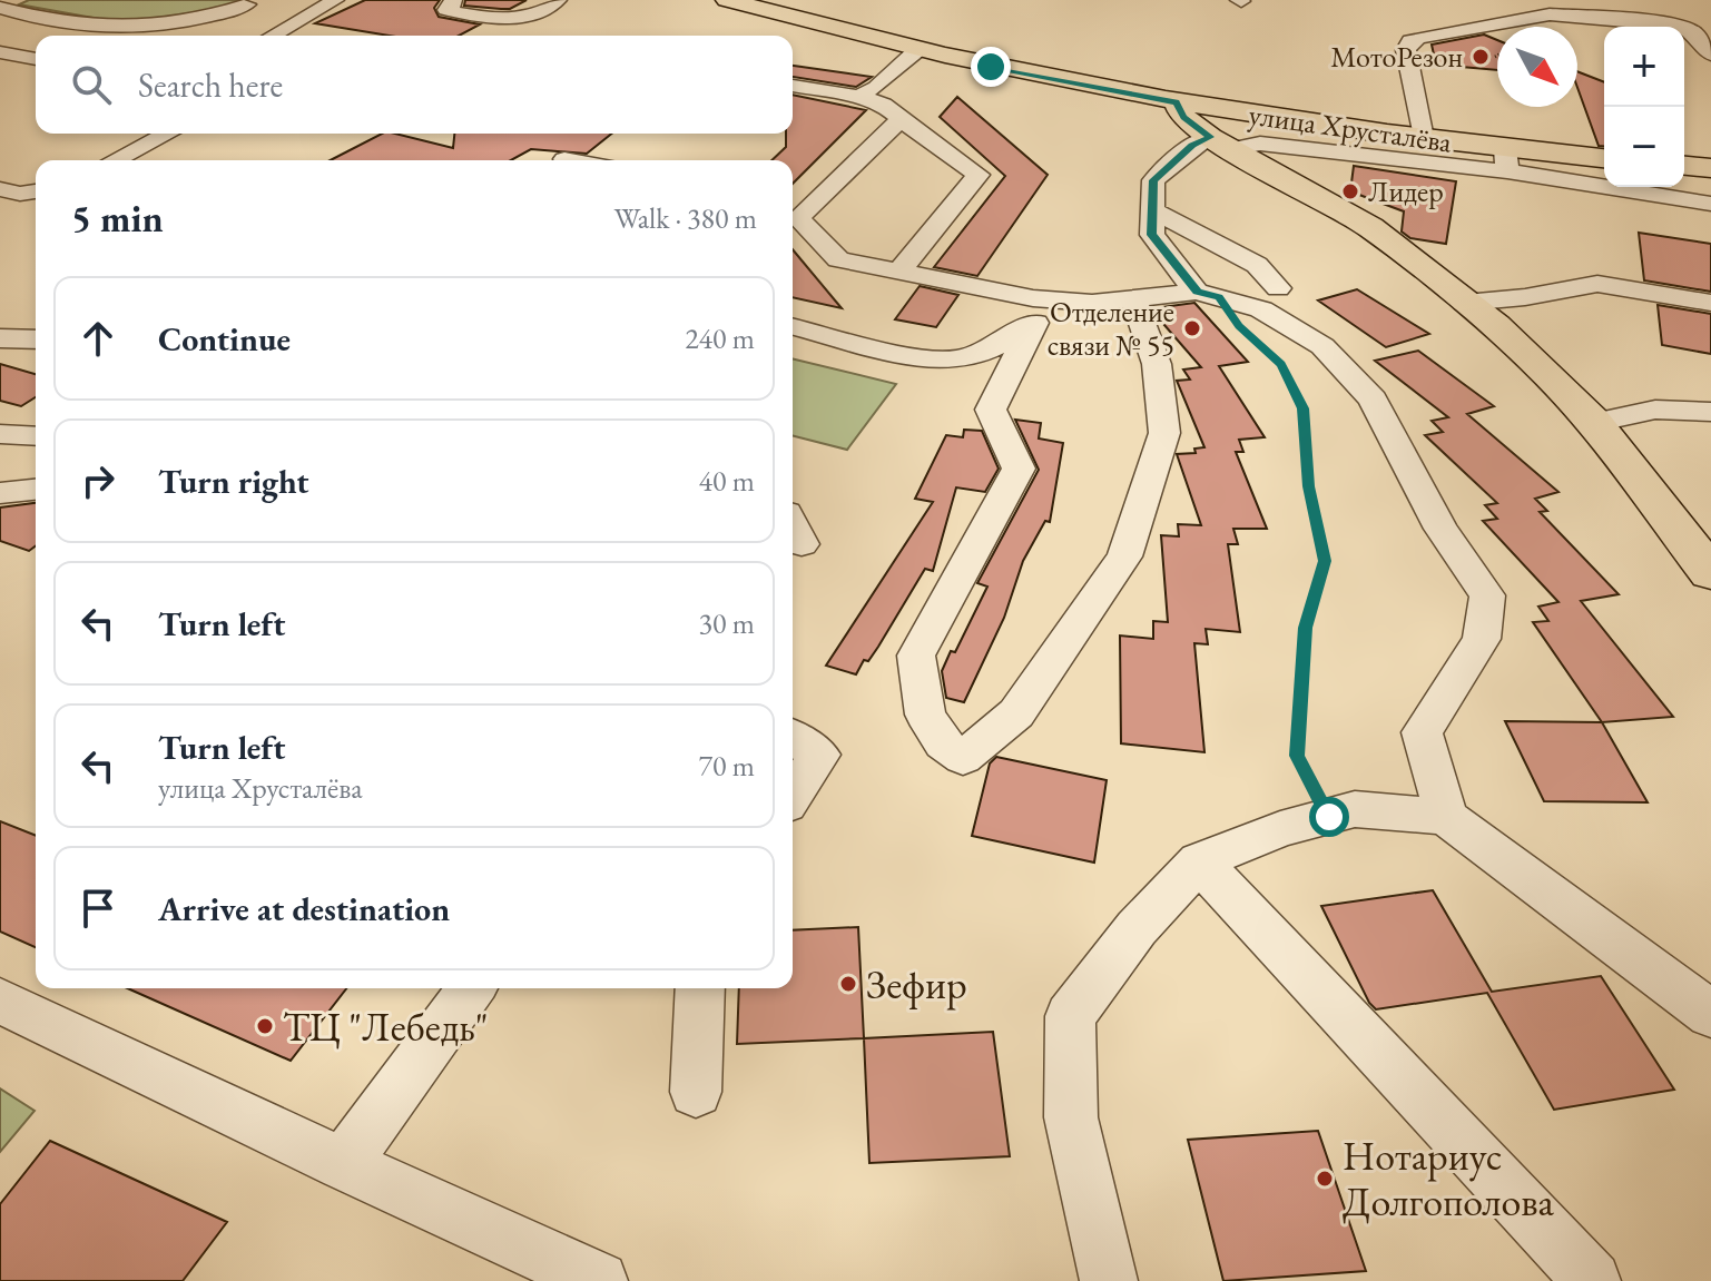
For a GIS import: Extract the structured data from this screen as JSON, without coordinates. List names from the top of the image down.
{
  "streets": {
    "main road": ["улица Хрусталёва"]
  },
  "places": [
    "МотоРезон",
    "Лидер",
    "Отделение связи № 55",
    "Зефир",
    "ТЦ \"Лебедь\"",
    "Нотариус Долгополова"
  ],
  "north": "bottom right",
  "page": {
    "map_buttons": ["+", "−"],
    "search": "Search here",
    "heading": ["5 min", "Walk · 380 m"],
    "list": [
      ["Continue", "240 m"],
      ["Turn right", "40 m"],
      ["Turn left", "30 m"],
      ["Turn left", "улица Хрусталёва", "70 m"],
      "Arrive at destination"
    ]
  }
}
